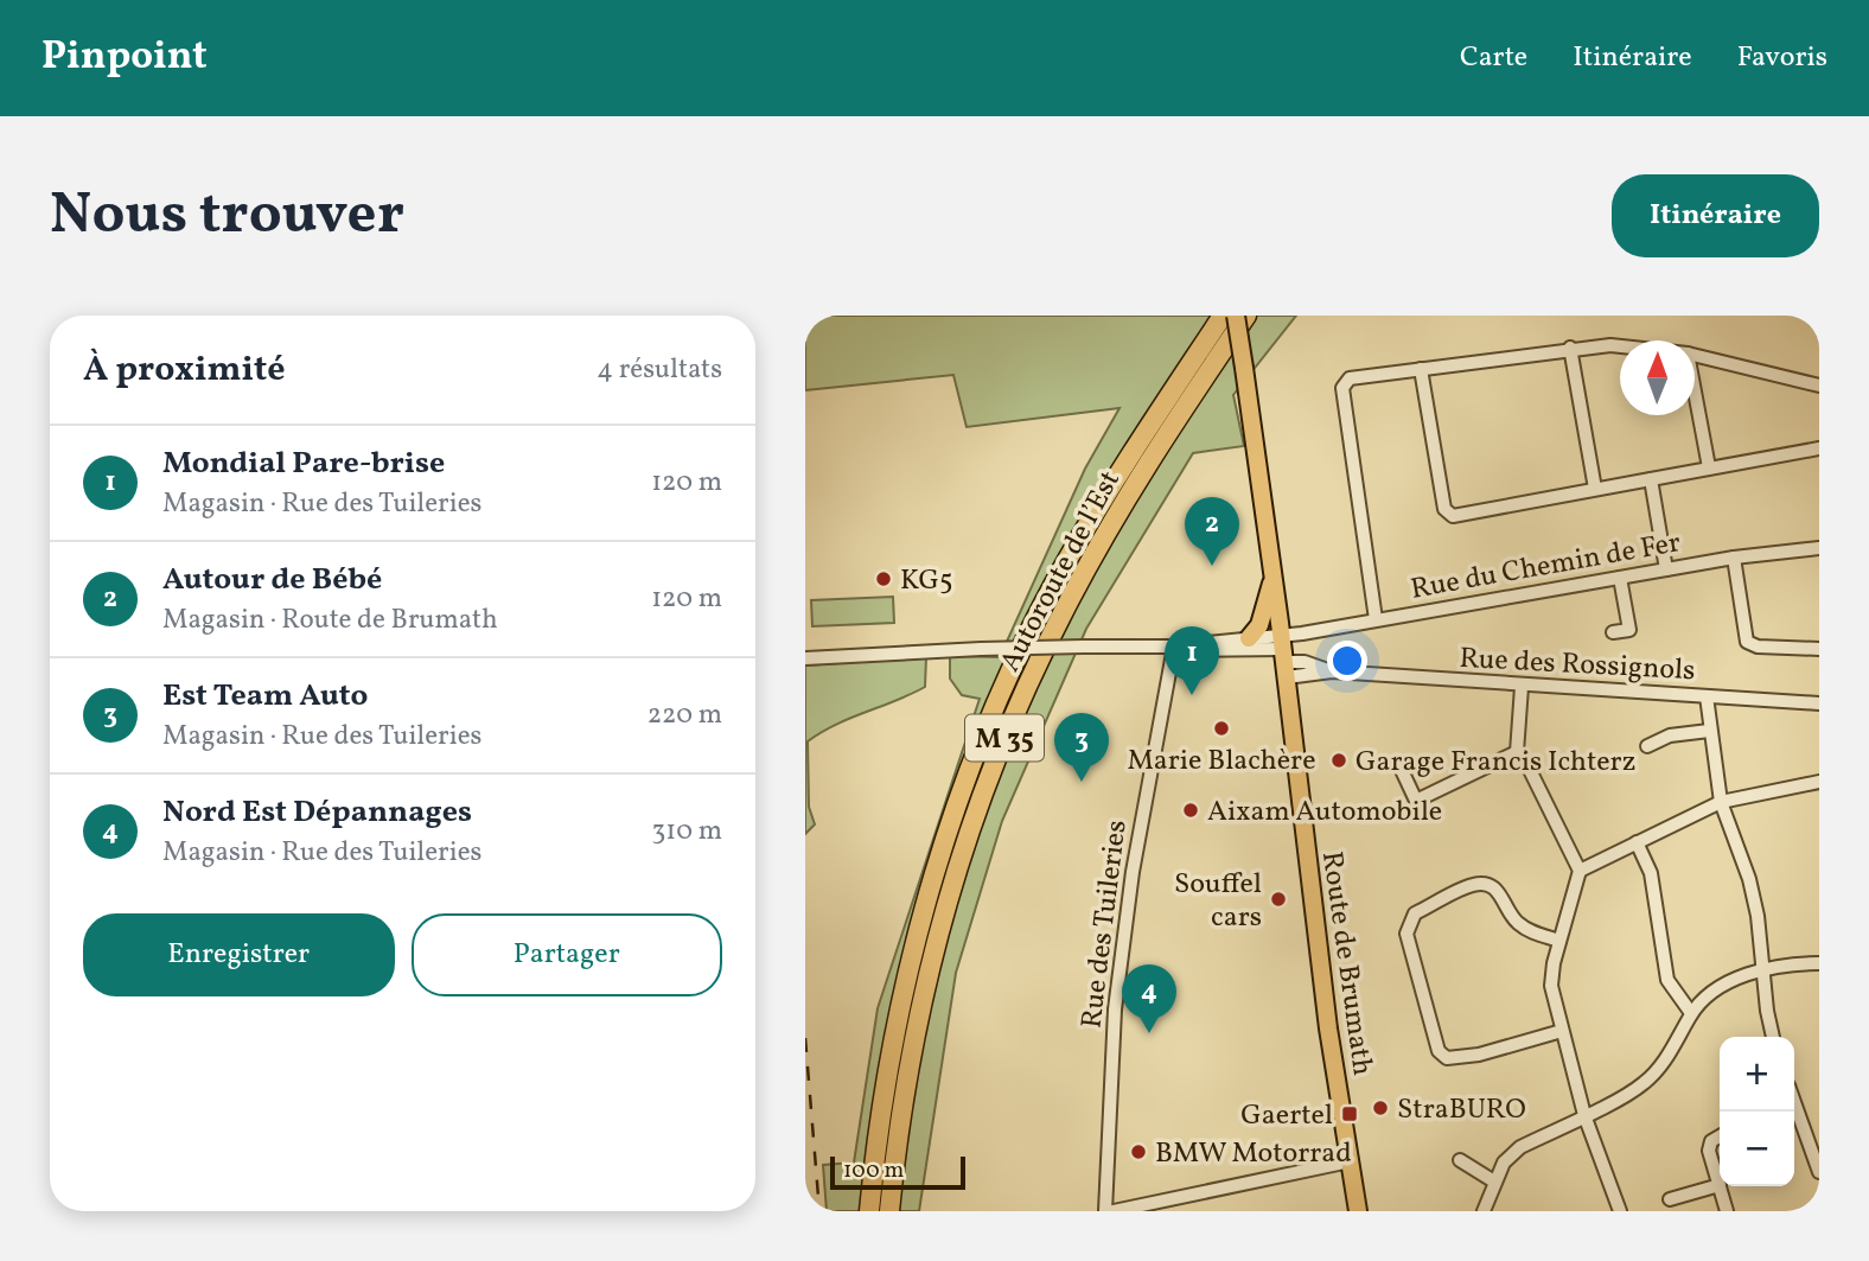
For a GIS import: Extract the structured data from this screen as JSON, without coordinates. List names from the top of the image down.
{
  "streets": {
    "highway": ["Autoroute de l’Est", "M 35"],
    "main road": ["Route de Brumath"],
    "street": ["Rue du Chemin de Fer", "Rue des Rossignols", "Rue des Tuileries"]
  },
  "crossings": [
    ["Rue du Chemin de Fer", "Rue des Rossignols"],
    ["Rue du Chemin de Fer", "Route de Brumath"],
    ["Rue des Rossignols", "Route de Brumath"]
  ],
  "places": {
    "other": [
      "KG5",
      "Marie Blachère",
      "Garage Francis Ichterz",
      "Aixam Automobile",
      "Souffel cars",
      "StraBURO",
      "BMW Motorrad"
    ],
    "transit": ["Gaertel"]
  },
  "scale_bar": "100 m",
  "north": "top",
  "page": {
    "header": "Pinpoint",
    "nav": ["Carte", "Itinéraire", "Favoris"],
    "buttons": [
      "Itinéraire",
      ["Enregistrer", "Partager"]
    ],
    "title": "Nous trouver",
    "heading": ["À proximité", "4 résultats"],
    "list": [
      {
        "mark": "1",
        "name": "Mondial Pare-brise",
        "note": "Magasin · Rue des Tuileries",
        "value": "120 m"
      },
      {
        "mark": "2",
        "name": "Autour de Bébé",
        "note": "Magasin · Route de Brumath",
        "value": "120 m"
      },
      {
        "mark": "3",
        "name": "Est Team Auto",
        "note": "Magasin · Rue des Tuileries",
        "value": "220 m"
      },
      {
        "mark": "4",
        "name": "Nord Est Dépannages",
        "note": "Magasin · Rue des Tuileries",
        "value": "310 m"
      }
    ],
    "pins": [
      "2",
      "1",
      "3",
      "4"
    ],
    "map_buttons": ["+", "−"],
    "scale": "100 m"
  }
}
